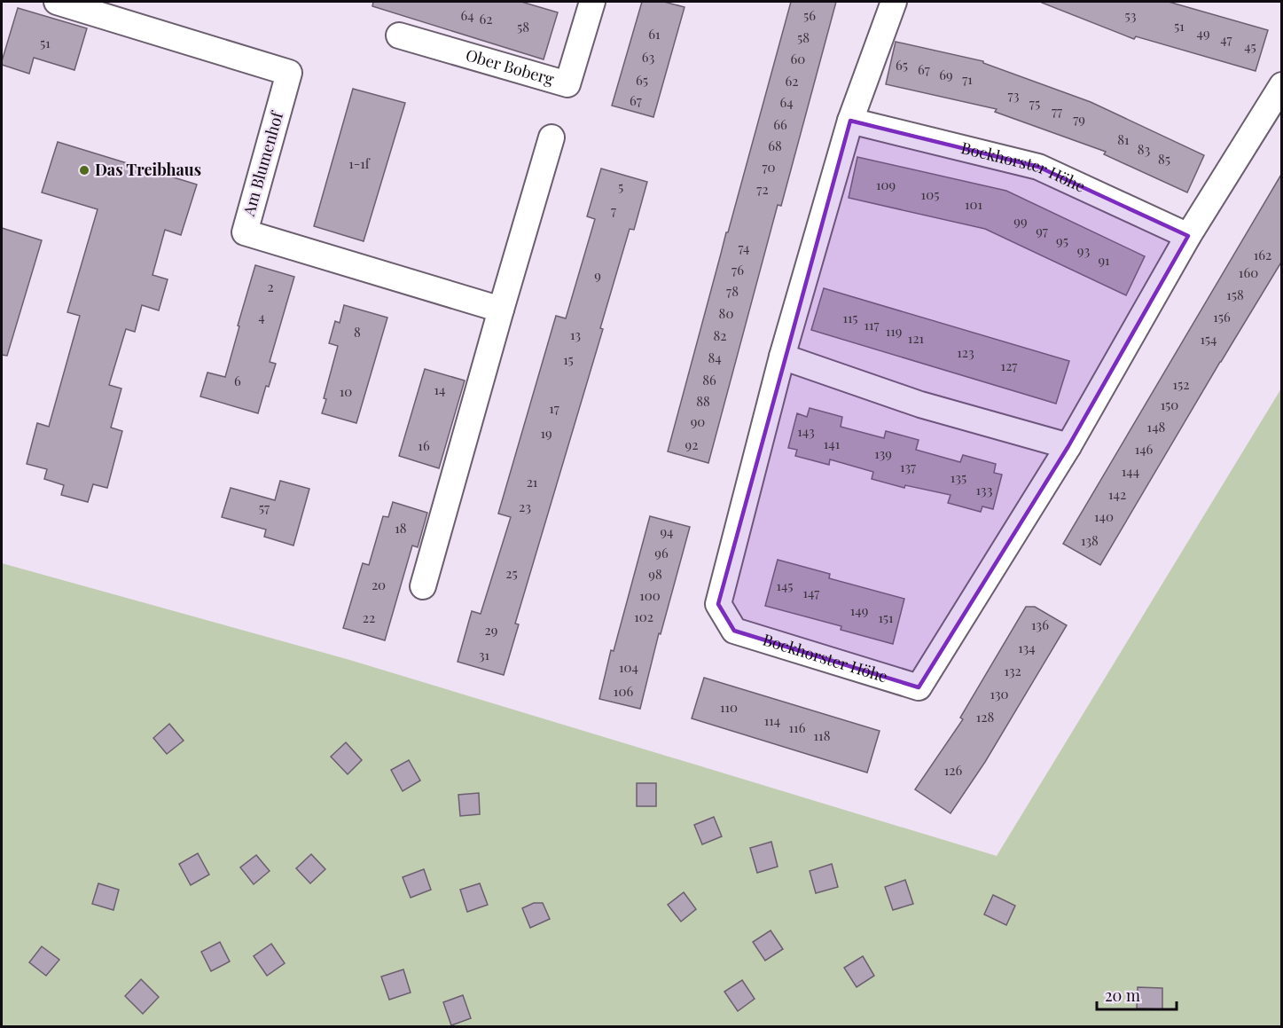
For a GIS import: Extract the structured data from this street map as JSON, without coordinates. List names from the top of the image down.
{
  "streets": {
    "street": ["Ober Boberg", "Am Blumenhof", "Bockhorster Höhe"]
  },
  "places": ["Das Treibhaus"],
  "house_numbers": [
    "64",
    "56",
    "53",
    "62",
    "51",
    "58",
    "49",
    "61",
    "58",
    "47",
    "51",
    "45",
    "63",
    "60",
    "65",
    "67",
    "69",
    "71",
    "65",
    "62",
    "73",
    "67",
    "64",
    "75",
    "77",
    "79",
    "66",
    "81",
    "68",
    "83",
    "85",
    "1-1f",
    "70",
    "109",
    "5",
    "72",
    "105",
    "101",
    "7",
    "99",
    "97",
    "95",
    "74",
    "93",
    "162",
    "91",
    "76",
    "160",
    "9",
    "2",
    "78",
    "158",
    "80",
    "4",
    "156",
    "115",
    "117",
    "119",
    "8",
    "13",
    "82",
    "121",
    "154",
    "123",
    "84",
    "15",
    "127",
    "86",
    "6",
    "152",
    "14",
    "10",
    "88",
    "150",
    "17",
    "90",
    "148",
    "143",
    "19",
    "141",
    "92",
    "16",
    "146",
    "139",
    "137",
    "144",
    "135",
    "21",
    "133",
    "142",
    "23",
    "57",
    "140",
    "18",
    "94",
    "138",
    "96",
    "25",
    "98",
    "20",
    "145",
    "147",
    "100",
    "149",
    "102",
    "22",
    "151",
    "136",
    "29",
    "134",
    "31",
    "104",
    "132",
    "106",
    "130",
    "110",
    "128",
    "114",
    "116",
    "118",
    "126"
  ],
  "scale_bar": "20 m"
}
